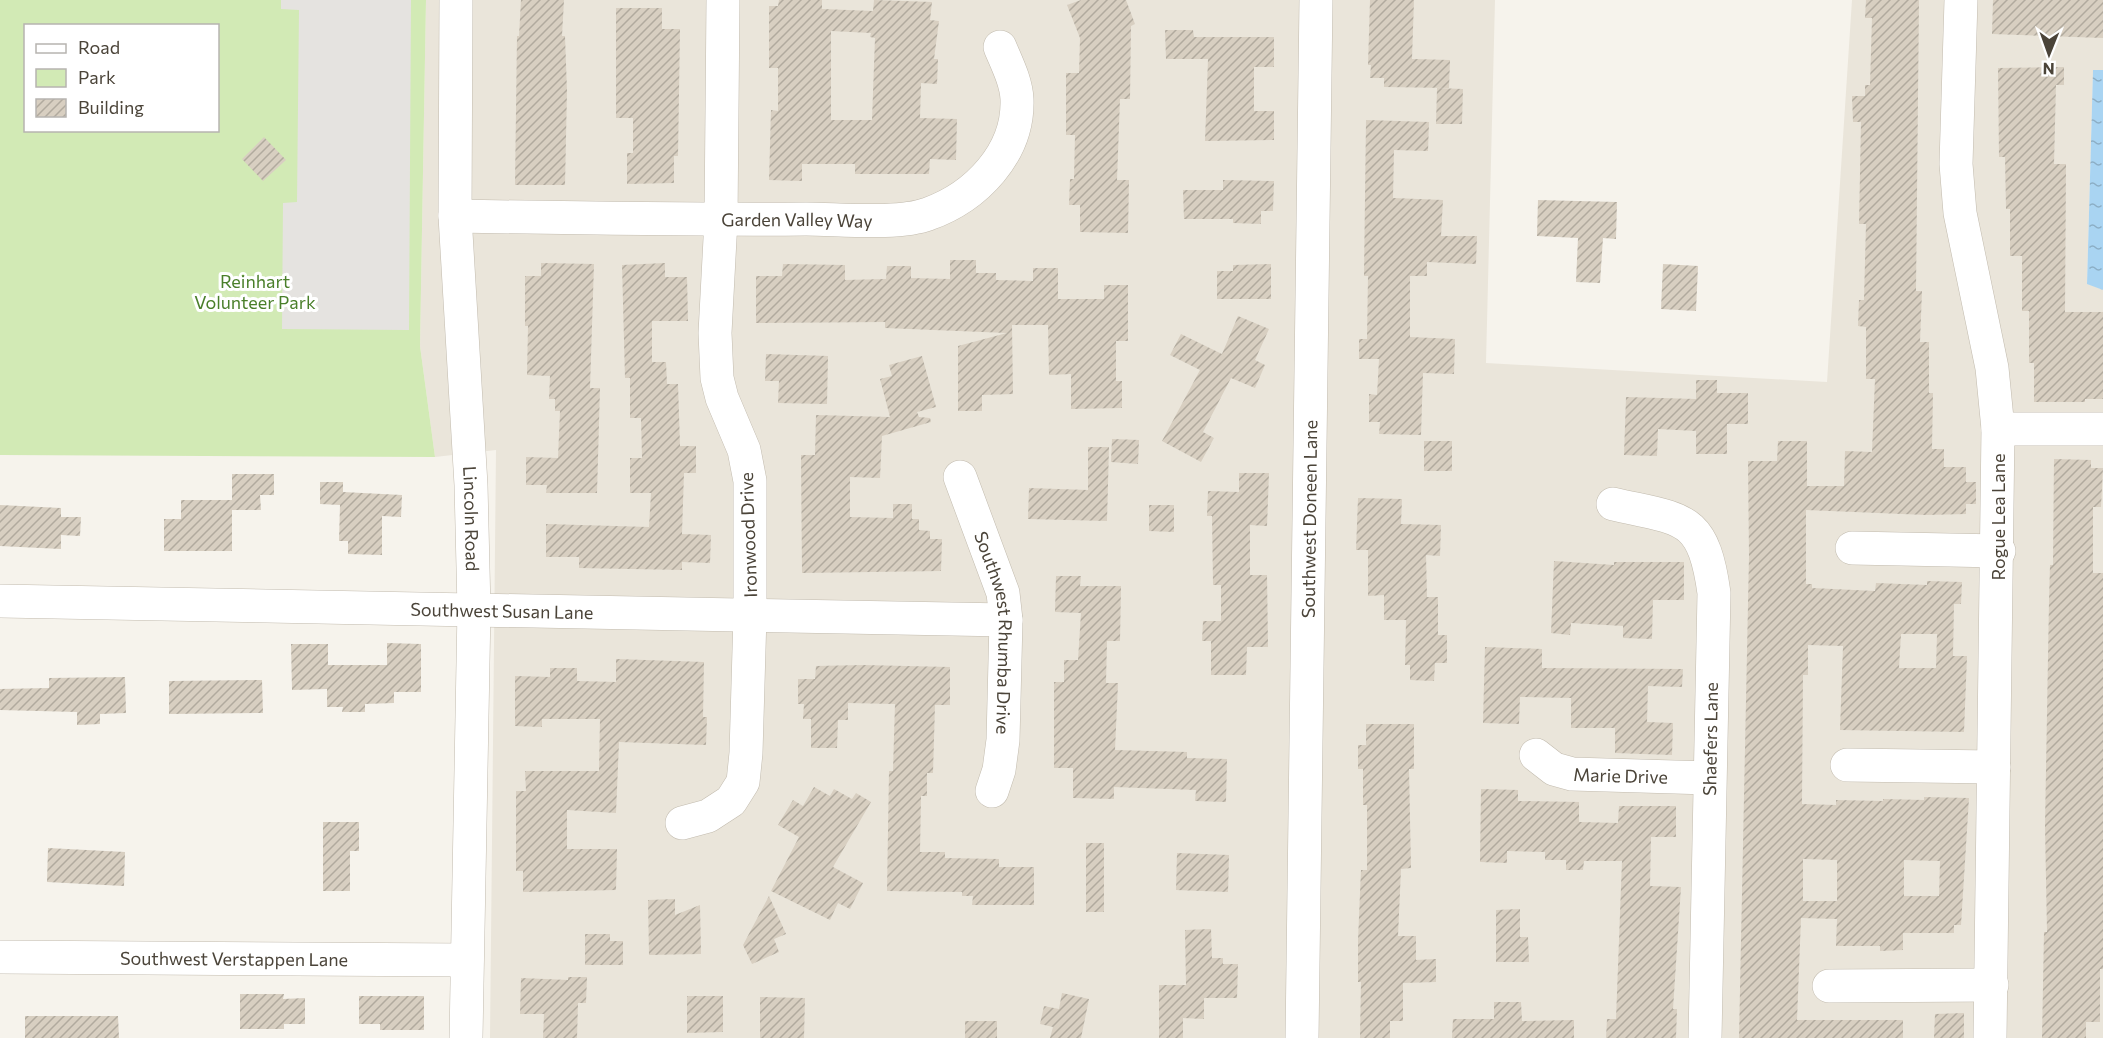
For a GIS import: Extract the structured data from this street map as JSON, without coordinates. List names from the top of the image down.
{
  "streets": {
    "street": [
      "Garden Valley Way",
      "Rogue Lea Lane",
      "Lincoln Road",
      "Southwest Doneen Lane",
      "Ironwood Drive",
      "Southwest Susan Lane",
      "Southwest Rhumba Drive",
      "Shaefers Lane",
      "Marie Drive",
      "Southwest Verstappen Lane"
    ]
  },
  "crossings": [
    ["Garden Valley Way", "Lincoln Road"],
    ["Garden Valley Way", "Ironwood Drive"],
    ["Lincoln Road", "Southwest Susan Lane"],
    ["Lincoln Road", "Southwest Verstappen Lane"],
    ["Ironwood Drive", "Southwest Susan Lane"],
    ["Southwest Susan Lane", "Southwest Rhumba Drive"],
    ["Shaefers Lane", "Marie Drive"]
  ],
  "parks": ["Reinhart Volunteer Park"],
  "legend": ["Road", "Park", "Building"],
  "north": "bottom"
}
